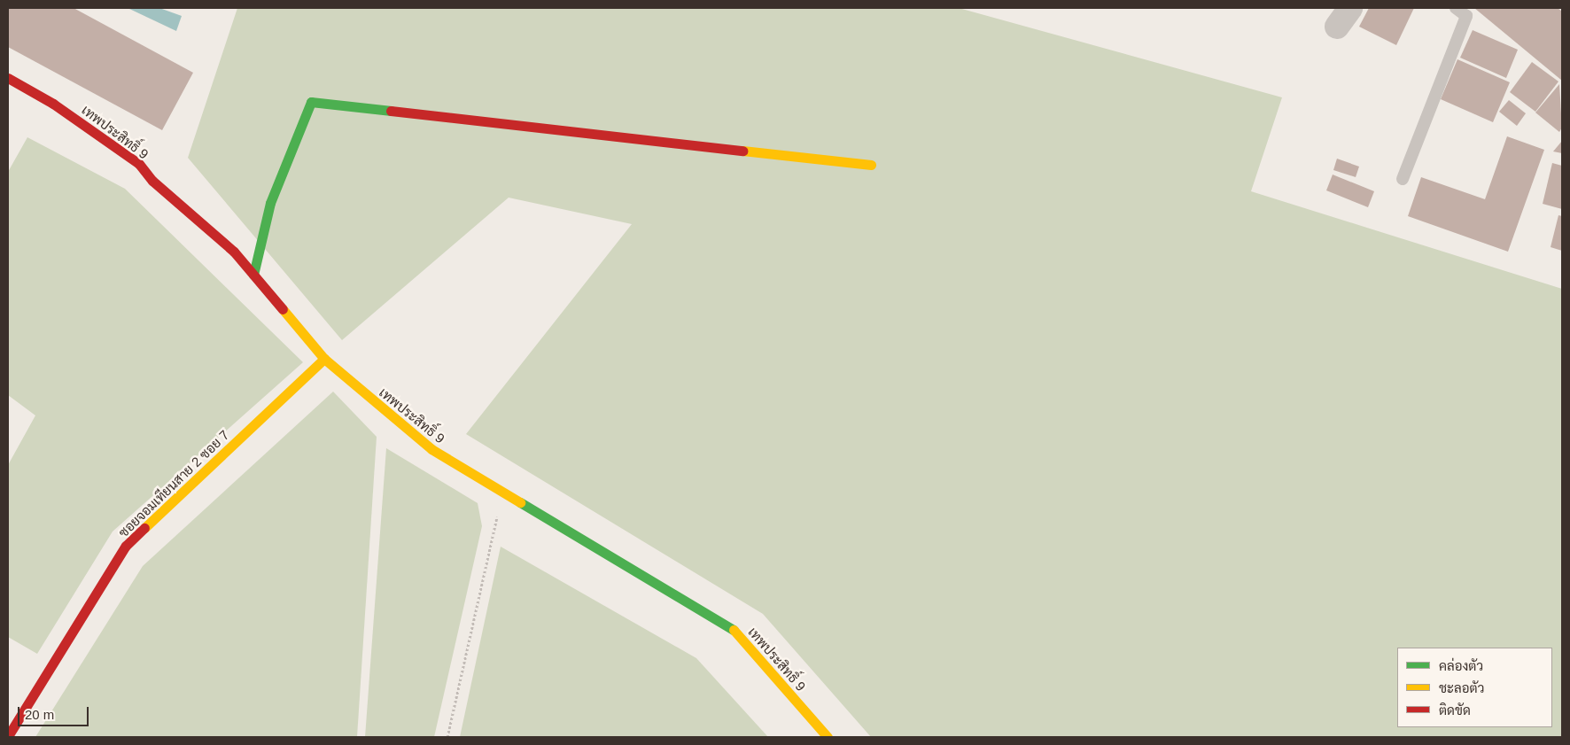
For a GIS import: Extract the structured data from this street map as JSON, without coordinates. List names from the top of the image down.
{
  "streets": {
    "street": ["เทพประสิทธิ์ 9", "ซอยจอมเทียนสาย 2 ซอย 7"]
  },
  "crossings": [
    ["เทพประสิทธิ์ 9", "ซอยจอมเทียนสาย 2 ซอย 7"]
  ],
  "legend": ["คล่องตัว", "ชะลอตัว", "ติดขัด"],
  "scale_bar": "20 m"
}
